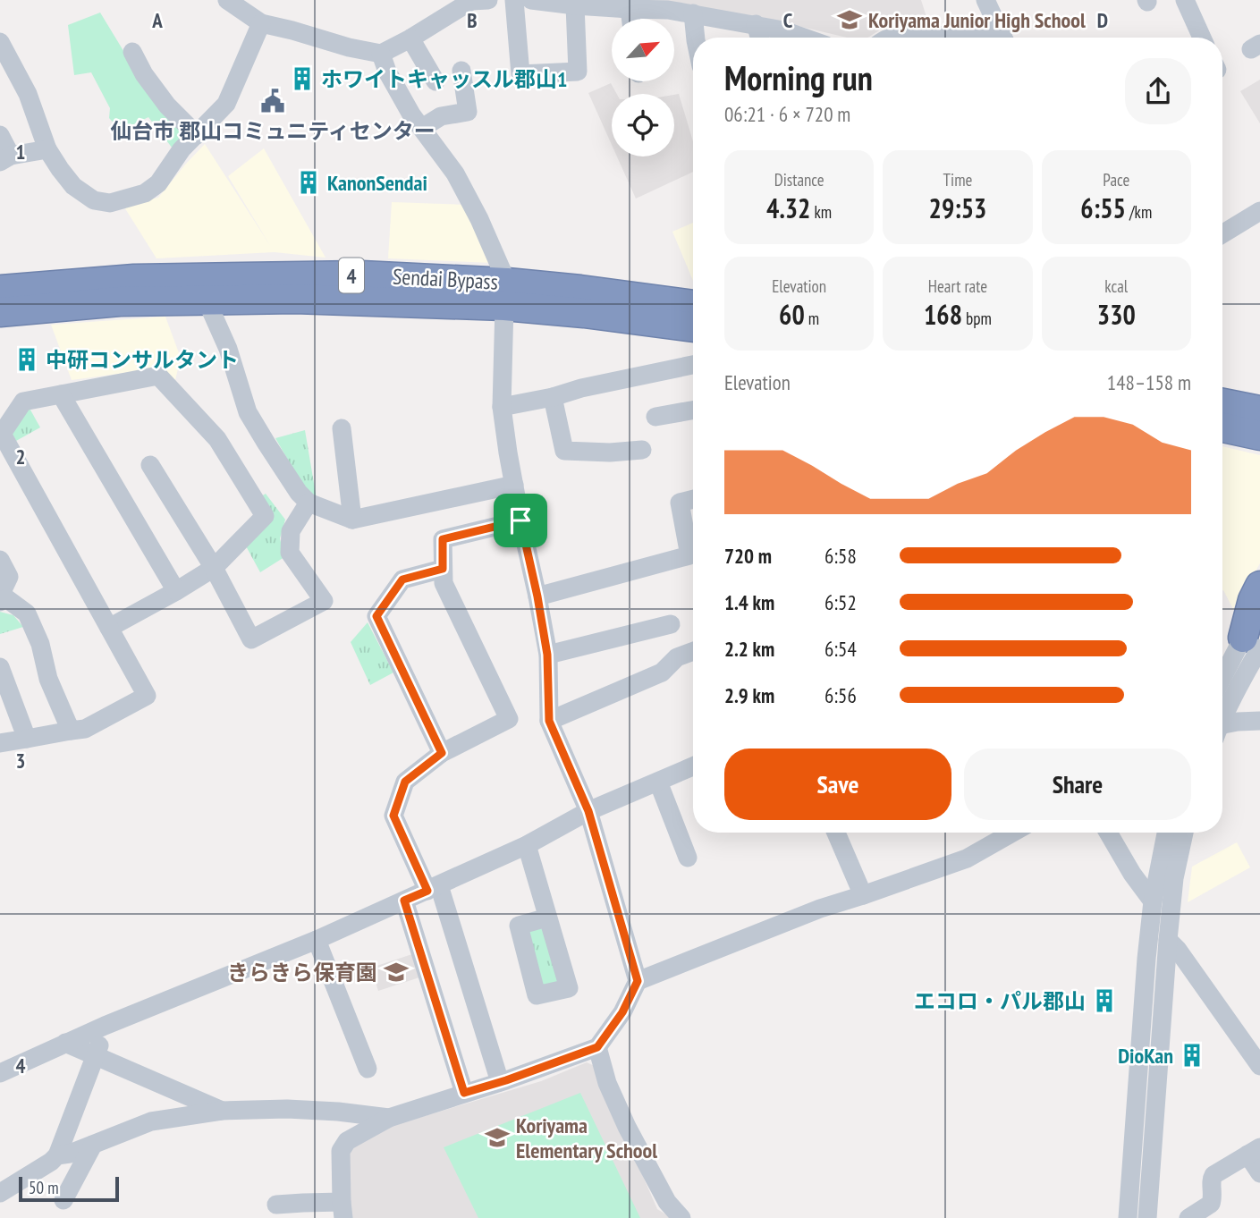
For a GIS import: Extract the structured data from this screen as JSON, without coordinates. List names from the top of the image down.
{
  "streets": {
    "highway": ["4", "Sendai Bypass"]
  },
  "places": {
    "school or university": ["Koriyama Junior High School", "きらきら保育園", "Koriyama Elementary School"],
    "building": [
      "ホワイトキャッスル郡山1",
      "KanonSendai",
      "中研コンサルタント",
      "エコロ・パル郡山",
      "DioKan"
    ],
    "public building": ["仙台市 郡山コミュニティセンター"]
  },
  "scale_bar": "50 m",
  "north": "top right",
  "page": {
    "heading": ["Morning run", "06:21 · 6 × 720 m"],
    "stats": [
      ["Distance", "4.32 km"],
      ["Time", "29:53"],
      ["Pace", "6:55 /km"],
      ["Elevation", "60 m"],
      ["Heart rate", "168 bpm"],
      ["kcal", "330"]
    ],
    "chart": ["Elevation", "148–158 m"],
    "list": [
      {
        "name": "720 m",
        "note": "6:58"
      },
      {
        "name": "1.4 km",
        "note": "6:52"
      },
      {
        "name": "2.2 km",
        "note": "6:54"
      },
      {
        "name": "2.9 km",
        "note": "6:56"
      }
    ],
    "buttons": ["Save", "Share"],
    "scale": "50 m"
  },
  "grid": {
    "columns": [
      "A",
      "B",
      "C",
      "D"
    ],
    "rows": [
      "1",
      "2",
      "3",
      "4"
    ]
  }
}
